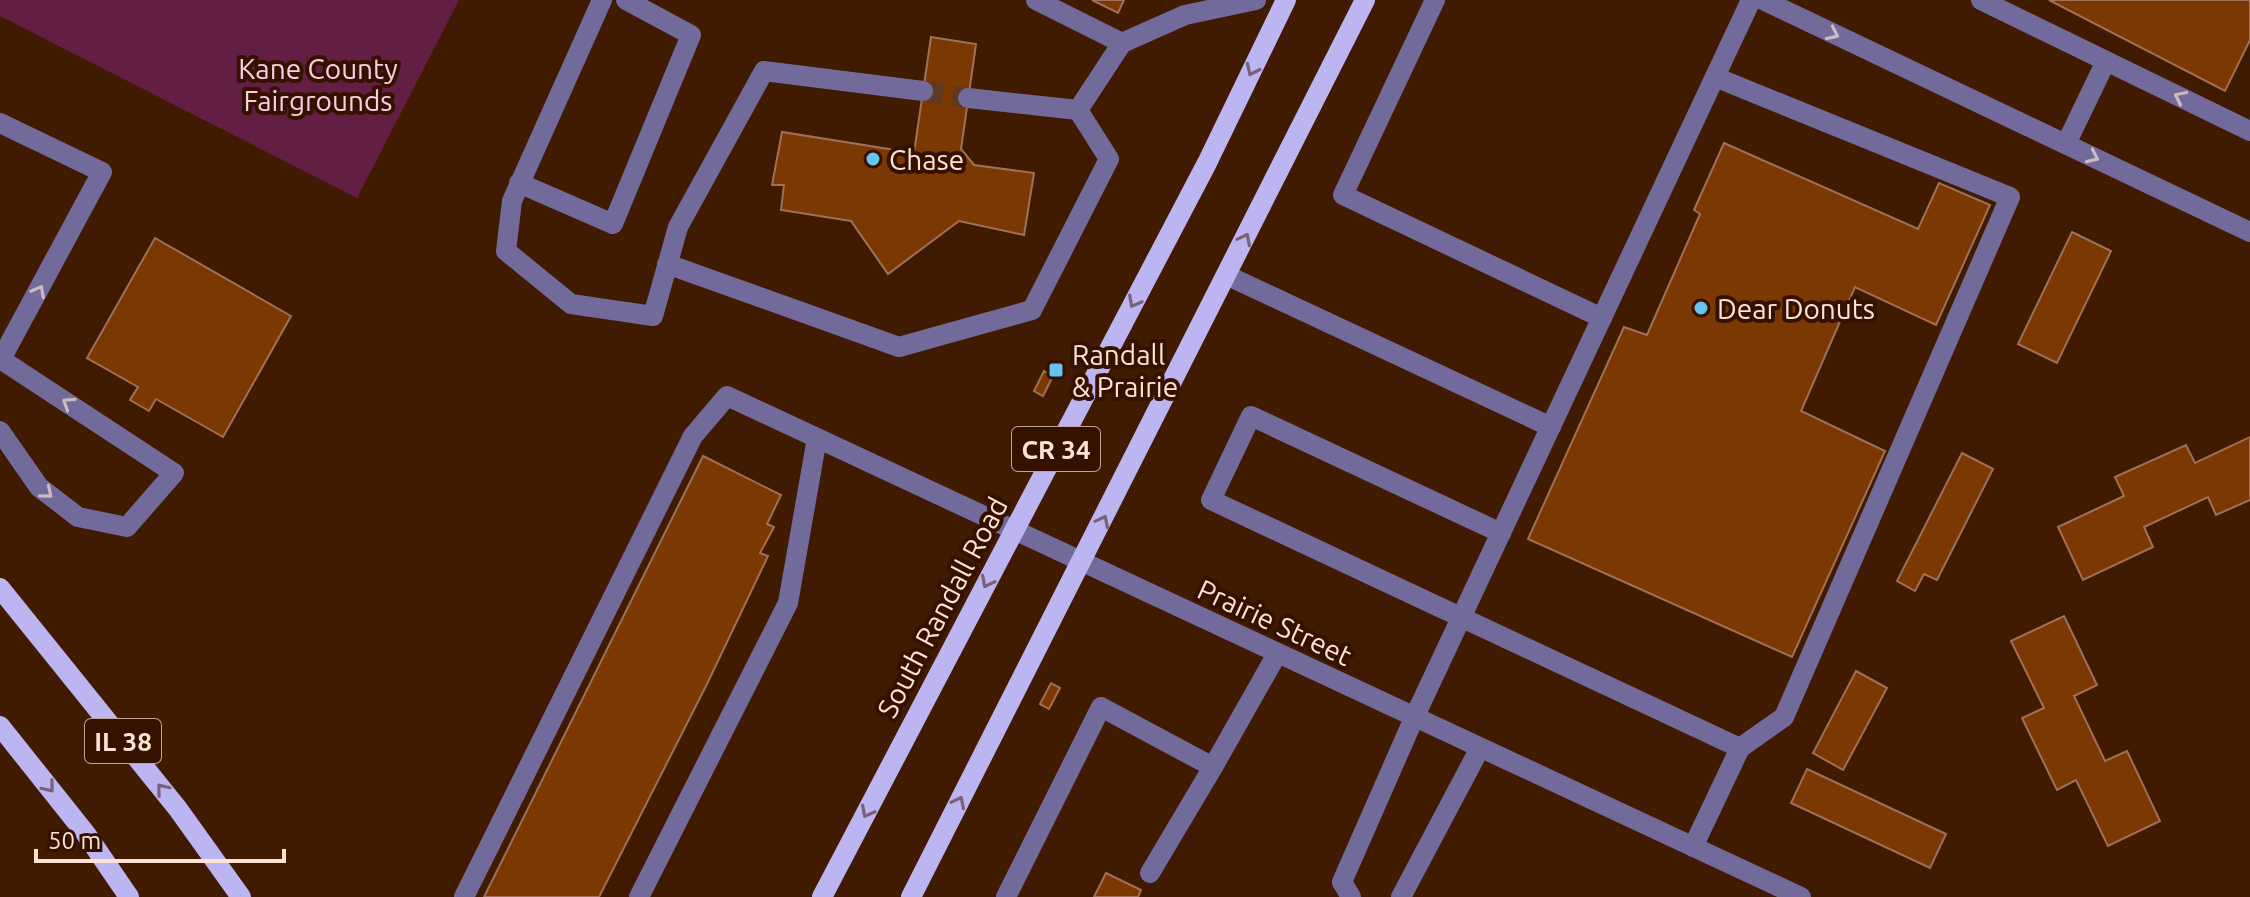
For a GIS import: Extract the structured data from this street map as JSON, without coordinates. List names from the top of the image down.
{
  "streets": {
    "main road": ["CR 34", "South Randall Road", "IL 38"],
    "street": ["Prairie Street"]
  },
  "crossings": [
    ["CR 34", "Prairie Street"],
    ["South Randall Road", "Prairie Street"]
  ],
  "parks": ["Kane County Fairgrounds"],
  "places": {
    "other": ["Chase", "Dear Donuts"],
    "transit": ["Randall & Prairie"]
  },
  "scale_bar": "50 m"
}
